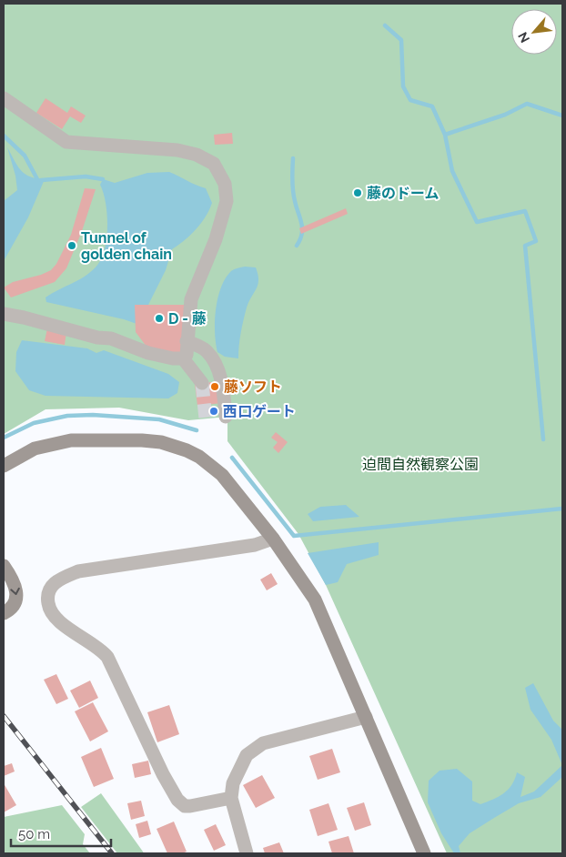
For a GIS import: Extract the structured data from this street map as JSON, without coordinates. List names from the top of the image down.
{
  "parks": ["迫間自然観察公園"],
  "places": [
    "藤のドーム",
    "Tunnel of golden chain",
    "D - 藤",
    "藤ソフト",
    "西口ゲート"
  ],
  "scale_bar": "50 m",
  "north": "bottom left"
}
